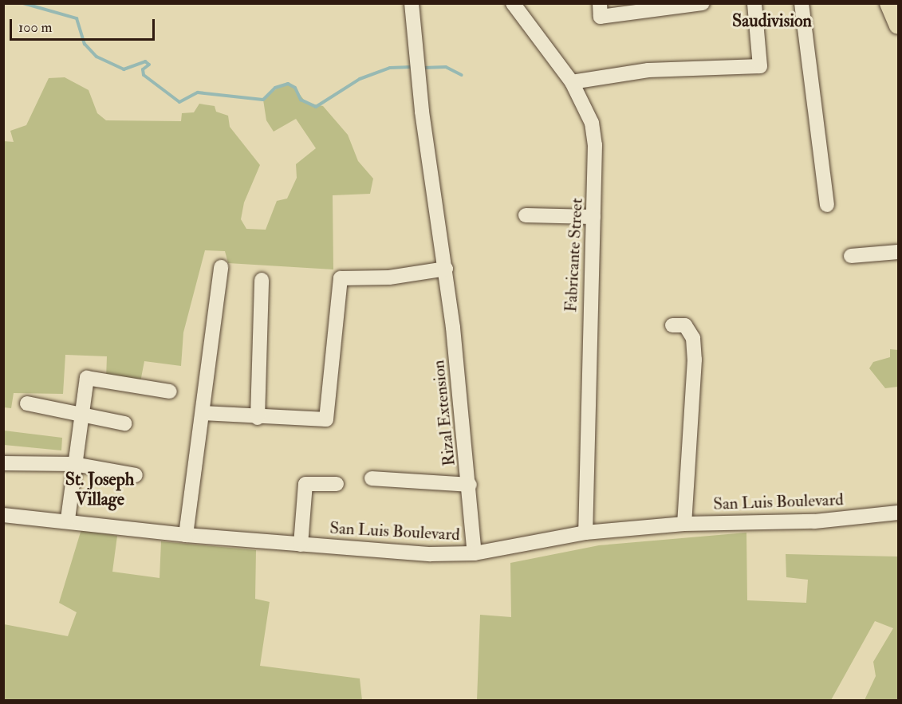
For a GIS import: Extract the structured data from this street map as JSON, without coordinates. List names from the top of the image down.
{
  "streets": {
    "street": ["Fabricante Street", "Rizal Extension", "San Luis Boulevard"]
  },
  "crossings": [
    ["Fabricante Street", "San Luis Boulevard"],
    ["Rizal Extension", "San Luis Boulevard"]
  ],
  "districts": ["Saudivision", "St. Joseph Village"],
  "scale_bar": "100 m"
}
